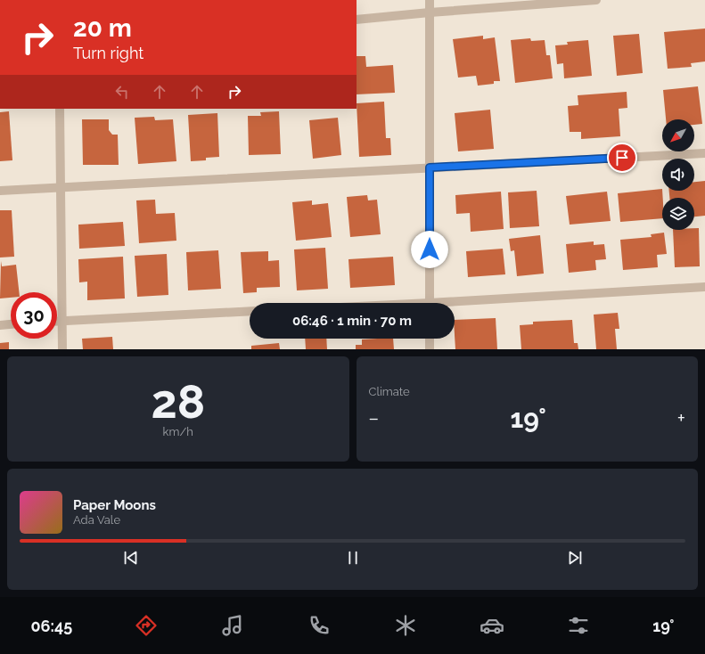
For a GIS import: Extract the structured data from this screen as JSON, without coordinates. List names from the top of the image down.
{
  "north": "bottom left",
  "page": {
    "turn": ["20 m", "Turn right"],
    "limit": "30",
    "trip": "06:46 · 1 min · 70 m",
    "tile": [
      ["28", "km/h"],
      "Climate"
    ],
    "heat": ["−", "19°", "+"],
    "song": ["Paper Moons", "Ada Vale"],
    "tabs": ["06:45", "19°"]
  }
}
